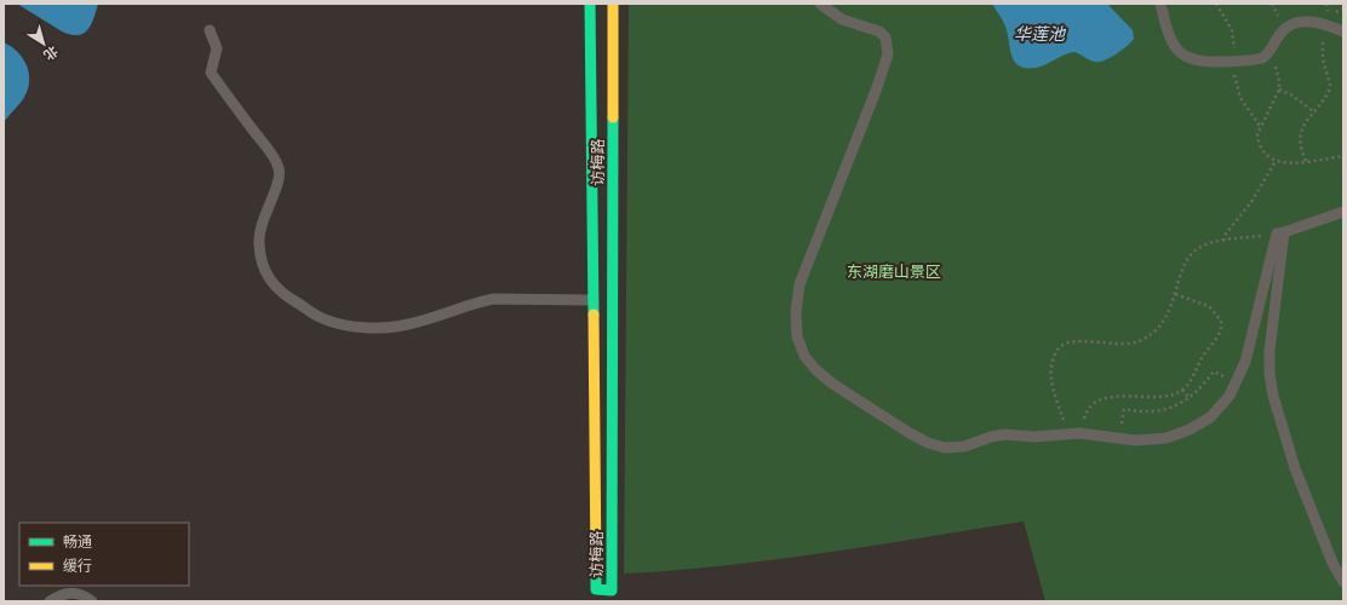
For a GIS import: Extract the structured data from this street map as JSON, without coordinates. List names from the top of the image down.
{
  "streets": {
    "street": ["访梅路"]
  },
  "water": ["华莲池"],
  "parks": ["东湖磨山景区"],
  "legend": ["畅通", "缓行"],
  "north": "bottom right"
}
